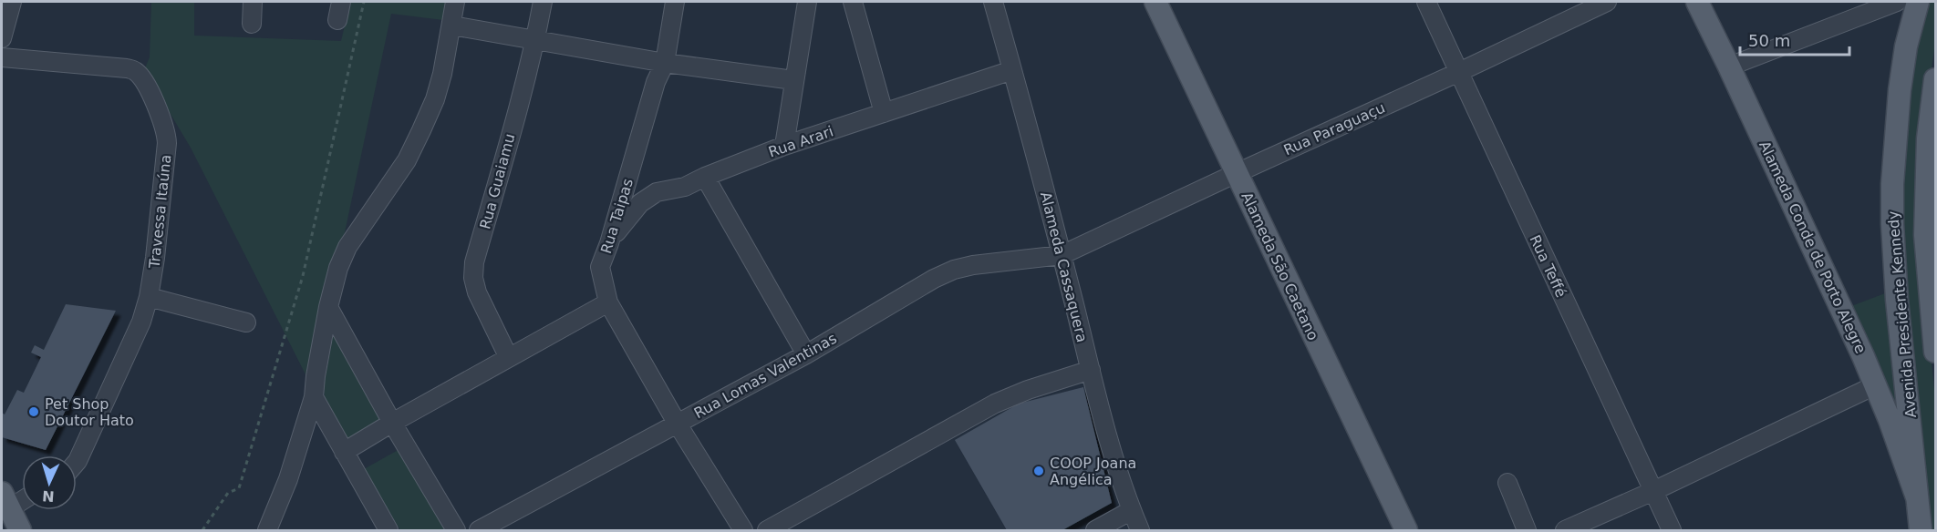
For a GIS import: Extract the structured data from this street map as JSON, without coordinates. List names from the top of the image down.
{
  "streets": {
    "main road": ["Alameda Conde de Porto Alegre", "Alameda São Caetano", "Avenida Presidente Kennedy"],
    "street": [
      "Rua Paraguaçu",
      "Rua Arari",
      "Rua Guaiamu",
      "Travessa Itaúna",
      "Rua Taipas",
      "Rua Teffé",
      "Alameda Cassaquera",
      "Rua Lomas Valentinas"
    ]
  },
  "crossings": [
    ["Rua Paraguaçu", "Alameda São Caetano"],
    ["Rua Paraguaçu", "Rua Teffé"],
    ["Rua Paraguaçu", "Alameda Cassaquera"],
    ["Rua Paraguaçu", "Rua Lomas Valentinas"],
    ["Rua Arari", "Rua Taipas"],
    ["Rua Arari", "Alameda Cassaquera"],
    ["Rua Taipas", "Rua Lomas Valentinas"],
    ["Alameda Conde de Porto Alegre", "Avenida Presidente Kennedy"],
    ["Alameda Cassaquera", "Rua Lomas Valentinas"]
  ],
  "places": ["Pet Shop Doutor Hato", "COOP Joana Angélica"],
  "scale_bar": "50 m",
  "north": "bottom"
}
